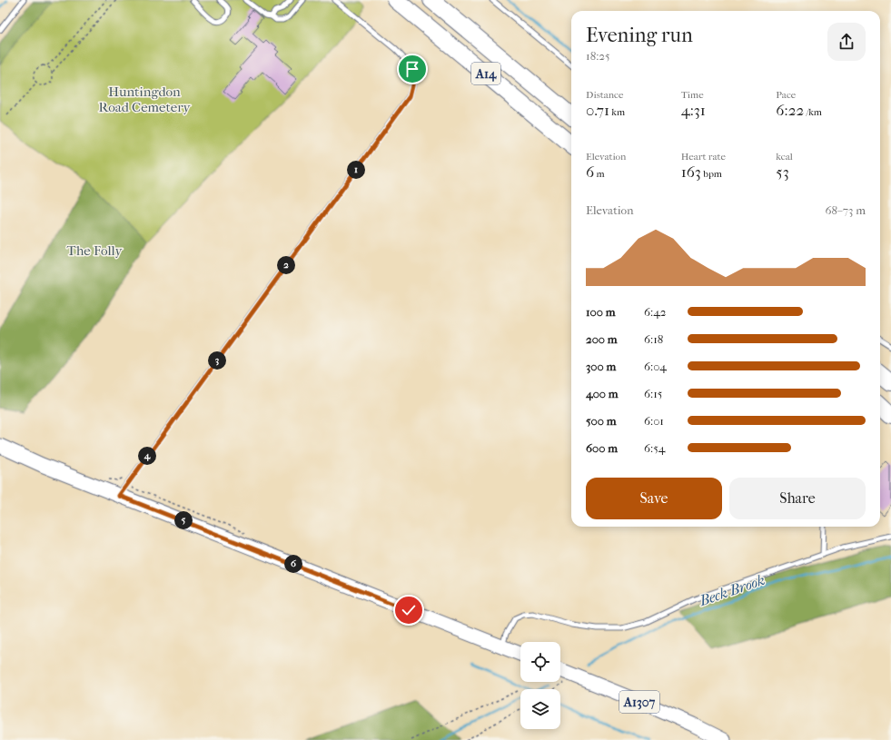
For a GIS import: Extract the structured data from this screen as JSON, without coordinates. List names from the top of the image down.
{
  "streets": {
    "highway": ["A14"],
    "main road": ["A1307"]
  },
  "water": ["Beck Brook"],
  "parks": ["Huntingdon Road Cemetery", "The Folly"],
  "page": {
    "heading": ["Evening run", "18:25"],
    "stats": [
      ["Distance", "0.71 km"],
      ["Time", "4:31"],
      ["Pace", "6:22 /km"],
      ["Elevation", "6 m"],
      ["Heart rate", "163 bpm"],
      ["kcal", "53"]
    ],
    "pins": [
      "1",
      "2",
      "3",
      "4",
      "5",
      "6"
    ],
    "chart": ["Elevation", "68–73 m"],
    "list": [
      {
        "name": "100 m",
        "note": "6:42"
      },
      {
        "name": "200 m",
        "note": "6:18"
      },
      {
        "name": "300 m",
        "note": "6:04"
      },
      {
        "name": "400 m",
        "note": "6:15"
      },
      {
        "name": "500 m",
        "note": "6:01"
      },
      {
        "name": "600 m",
        "note": "6:54"
      }
    ],
    "buttons": ["Save", "Share"]
  }
}
